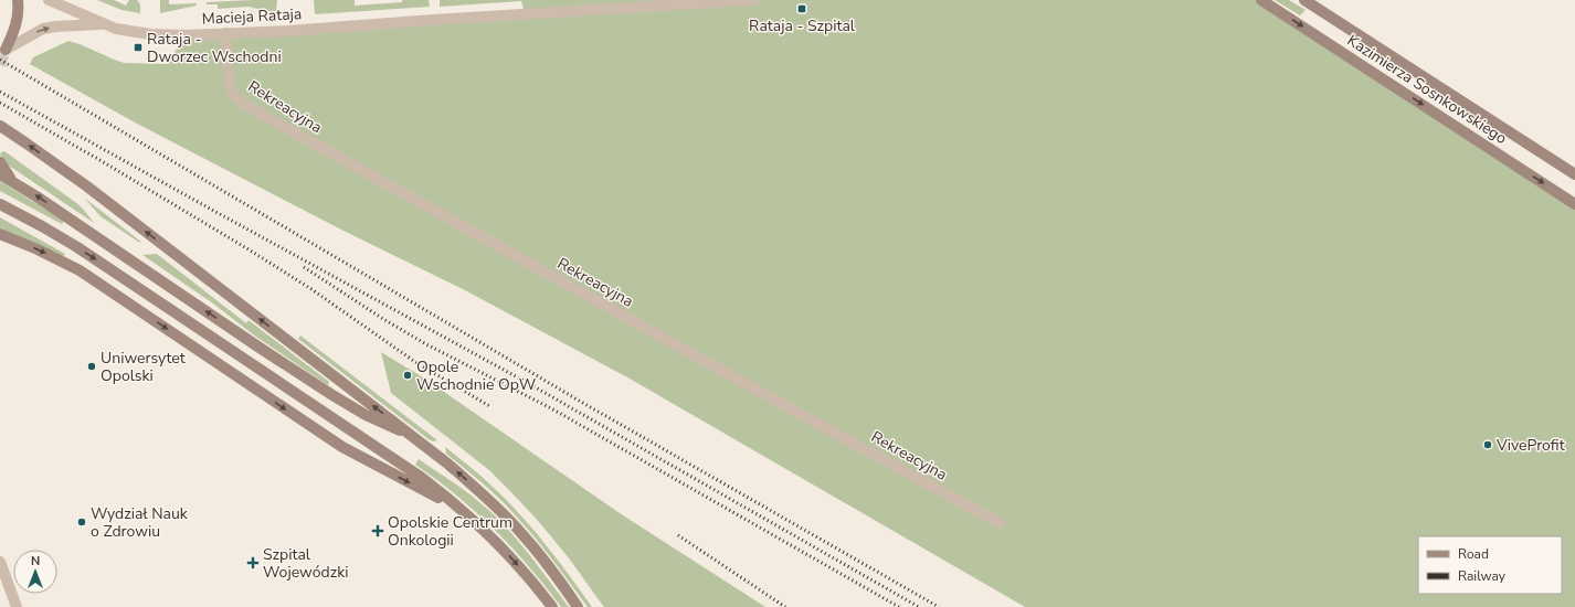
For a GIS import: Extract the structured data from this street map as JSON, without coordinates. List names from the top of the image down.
{
  "streets": {
    "main road": ["Kazimierza Sosnkowskiego"],
    "street": ["Macieja Rataja", "Rekreacyjna"]
  },
  "crossings": [
    ["Macieja Rataja", "Rekreacyjna"]
  ],
  "places": {
    "transit": ["Rataja - Szpital", "Rataja - Dworzec Wschodni"],
    "other": [
      "Uniwersytet Opolski",
      "Opole Wschodnie OpW",
      "ViveProfit",
      "Wydział Nauk o Zdrowiu"
    ],
    "health": ["Opolskie Centrum Onkologii", "Szpital Wojewódzki"]
  },
  "legend": ["Road", "Railway"],
  "north": "top"
}
